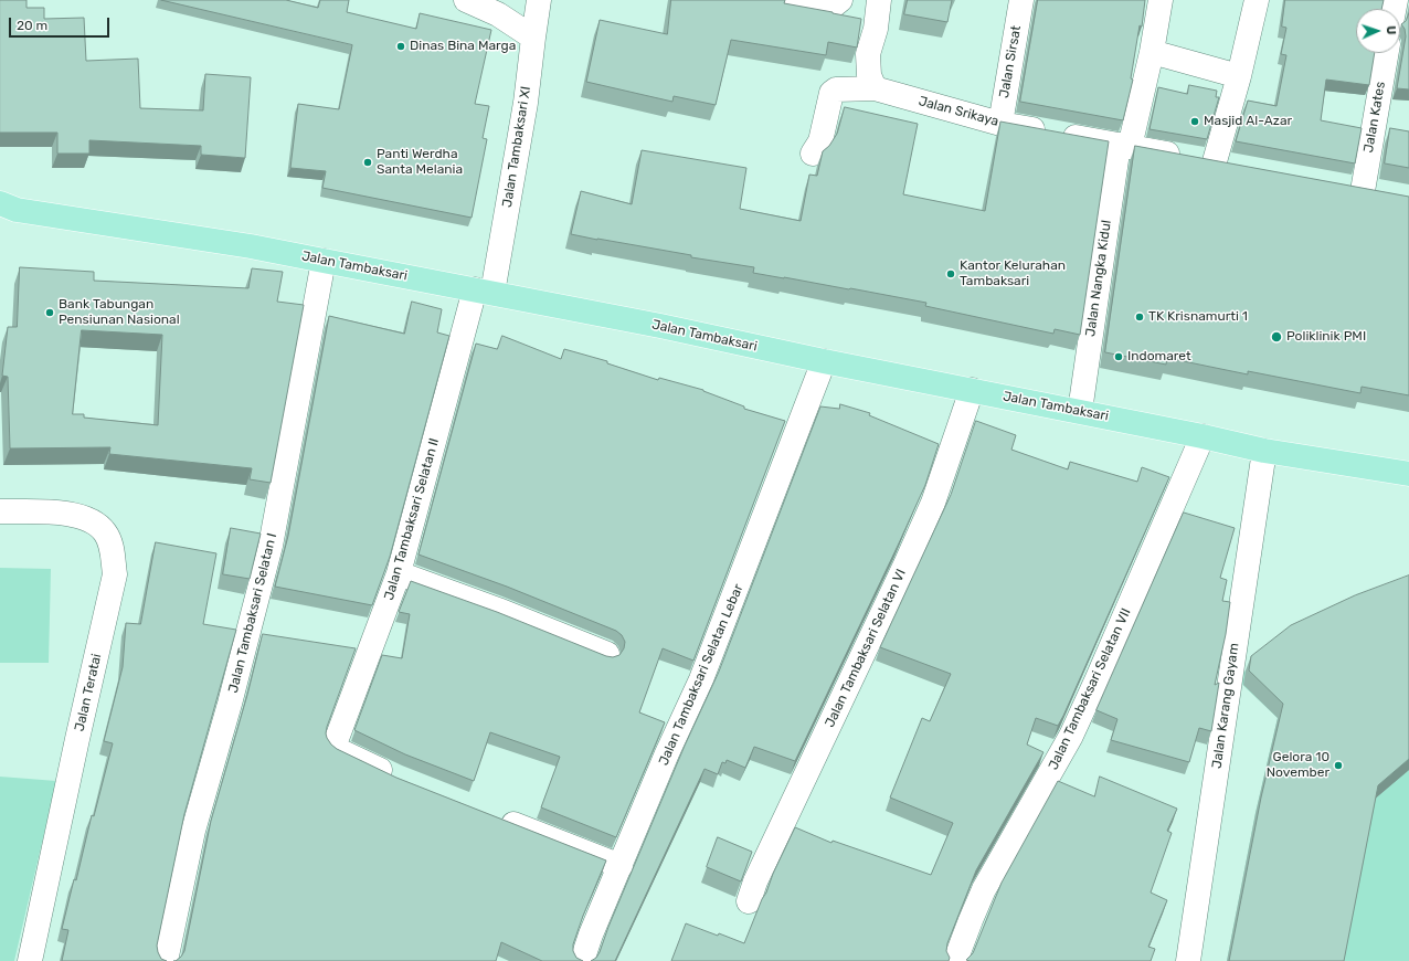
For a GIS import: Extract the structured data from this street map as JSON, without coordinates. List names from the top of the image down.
{
  "streets": {
    "main road": ["Jalan Tambaksari"],
    "street": [
      "Jalan Sirsat",
      "Jalan Srikaya",
      "Jalan Kates",
      "Jalan Tambaksari XI",
      "Jalan Nangka Kidul",
      "Jalan Tambaksari Selatan II",
      "Jalan Tambaksari Selatan I",
      "Jalan Tambaksari Selatan VI",
      "Jalan Tambaksari Selatan Lebar",
      "Jalan Tambaksari Selatan VII",
      "Jalan Teratai",
      "Jalan Karang Gayam"
    ]
  },
  "crossings": [
    ["Jalan Sirsat", "Jalan Srikaya"],
    ["Jalan Srikaya", "Jalan Nangka Kidul"],
    ["Jalan Tambaksari XI", "Jalan Tambaksari"],
    ["Jalan Tambaksari XI", "Jalan Tambaksari Selatan II"],
    ["Jalan Tambaksari", "Jalan Nangka Kidul"],
    ["Jalan Tambaksari", "Jalan Tambaksari Selatan II"],
    ["Jalan Tambaksari", "Jalan Tambaksari Selatan I"],
    ["Jalan Tambaksari", "Jalan Tambaksari Selatan VI"],
    ["Jalan Tambaksari", "Jalan Tambaksari Selatan Lebar"],
    ["Jalan Tambaksari", "Jalan Tambaksari Selatan VII"],
    ["Jalan Tambaksari", "Jalan Karang Gayam"]
  ],
  "places": [
    "Dinas Bina Marga",
    "Masjid Al-Azar",
    "Panti Werdha Santa Melania",
    "Kantor Kelurahan Tambaksari",
    "Bank Tabungan Pensiunan Nasional",
    "TK Krisnamurti 1",
    "Poliklinik PMI",
    "Indomaret",
    "Gelora 10 November"
  ],
  "scale_bar": "20 m",
  "north": "right"
}
